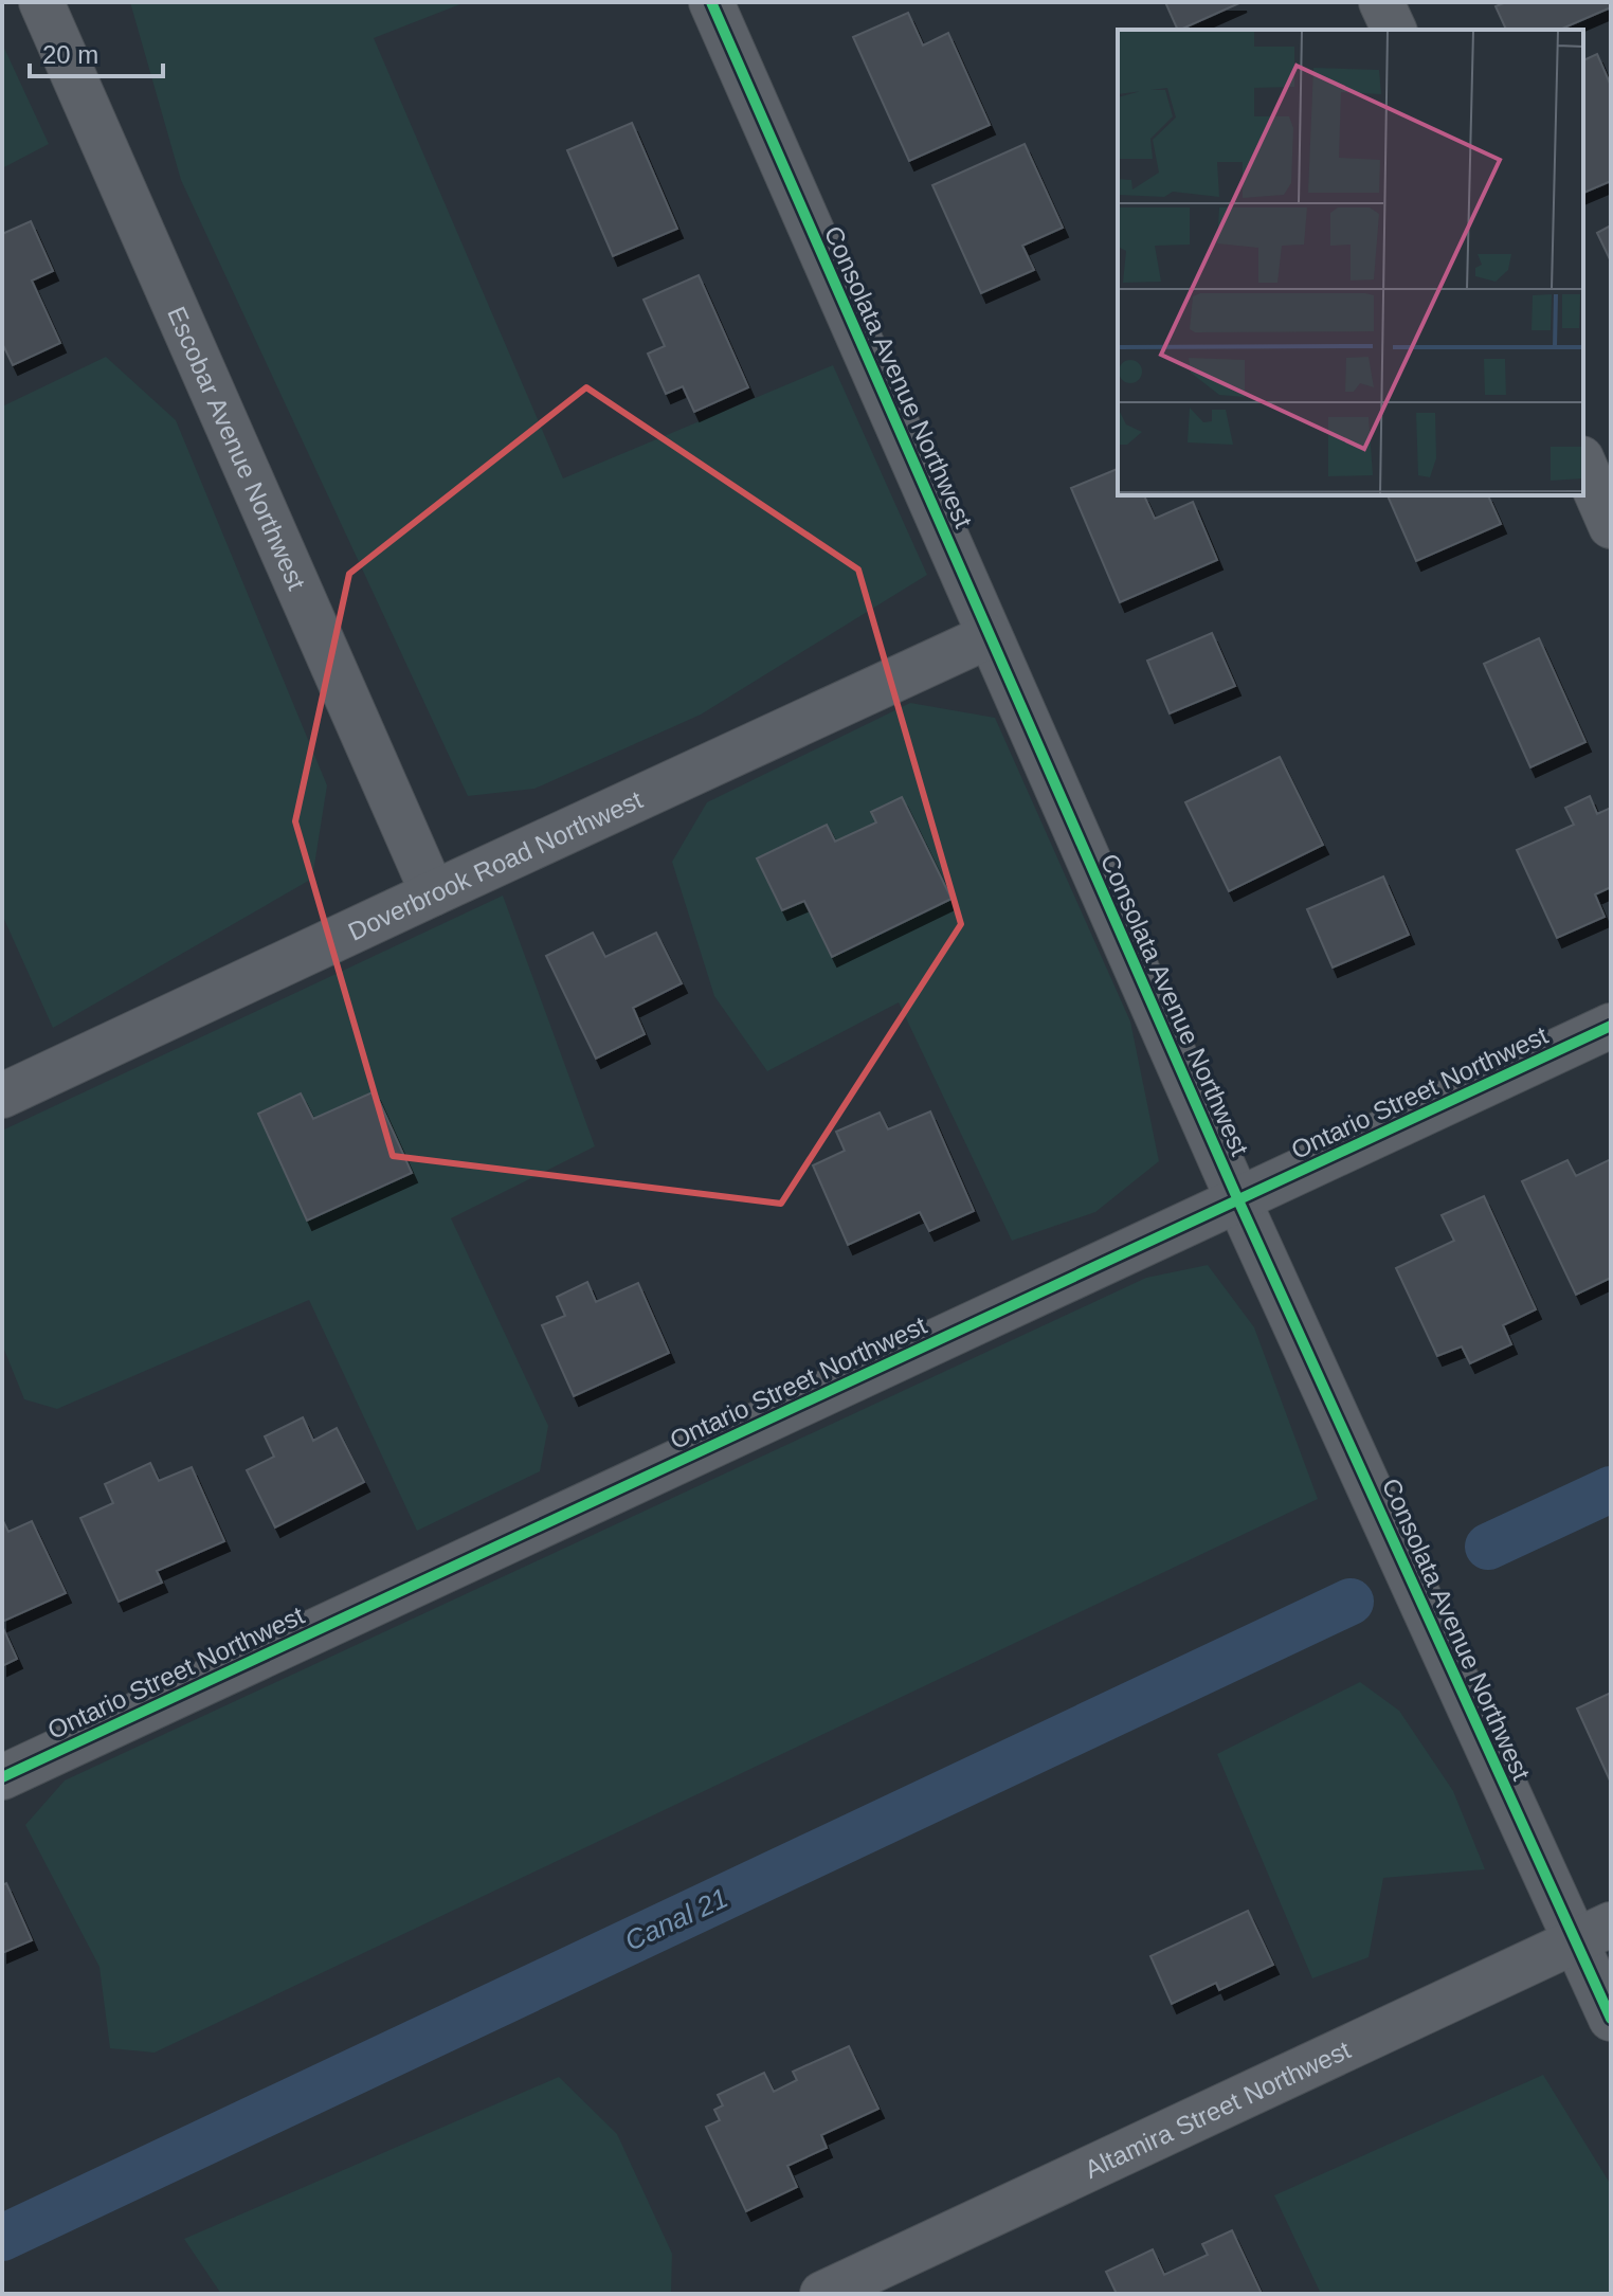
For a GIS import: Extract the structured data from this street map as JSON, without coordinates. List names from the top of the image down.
{
  "streets": {
    "street": [
      "Consolata Avenue Northwest",
      "Escobar Avenue Northwest",
      "Doverbrook Road Northwest",
      "Ontario Street Northwest",
      "Altamira Street Northwest"
    ]
  },
  "crossings": [
    ["Consolata Avenue Northwest", "Doverbrook Road Northwest"],
    ["Consolata Avenue Northwest", "Ontario Street Northwest"],
    ["Consolata Avenue Northwest", "Altamira Street Northwest"],
    ["Escobar Avenue Northwest", "Doverbrook Road Northwest"]
  ],
  "water": ["Canal 21"],
  "scale_bar": "20 m"
}
